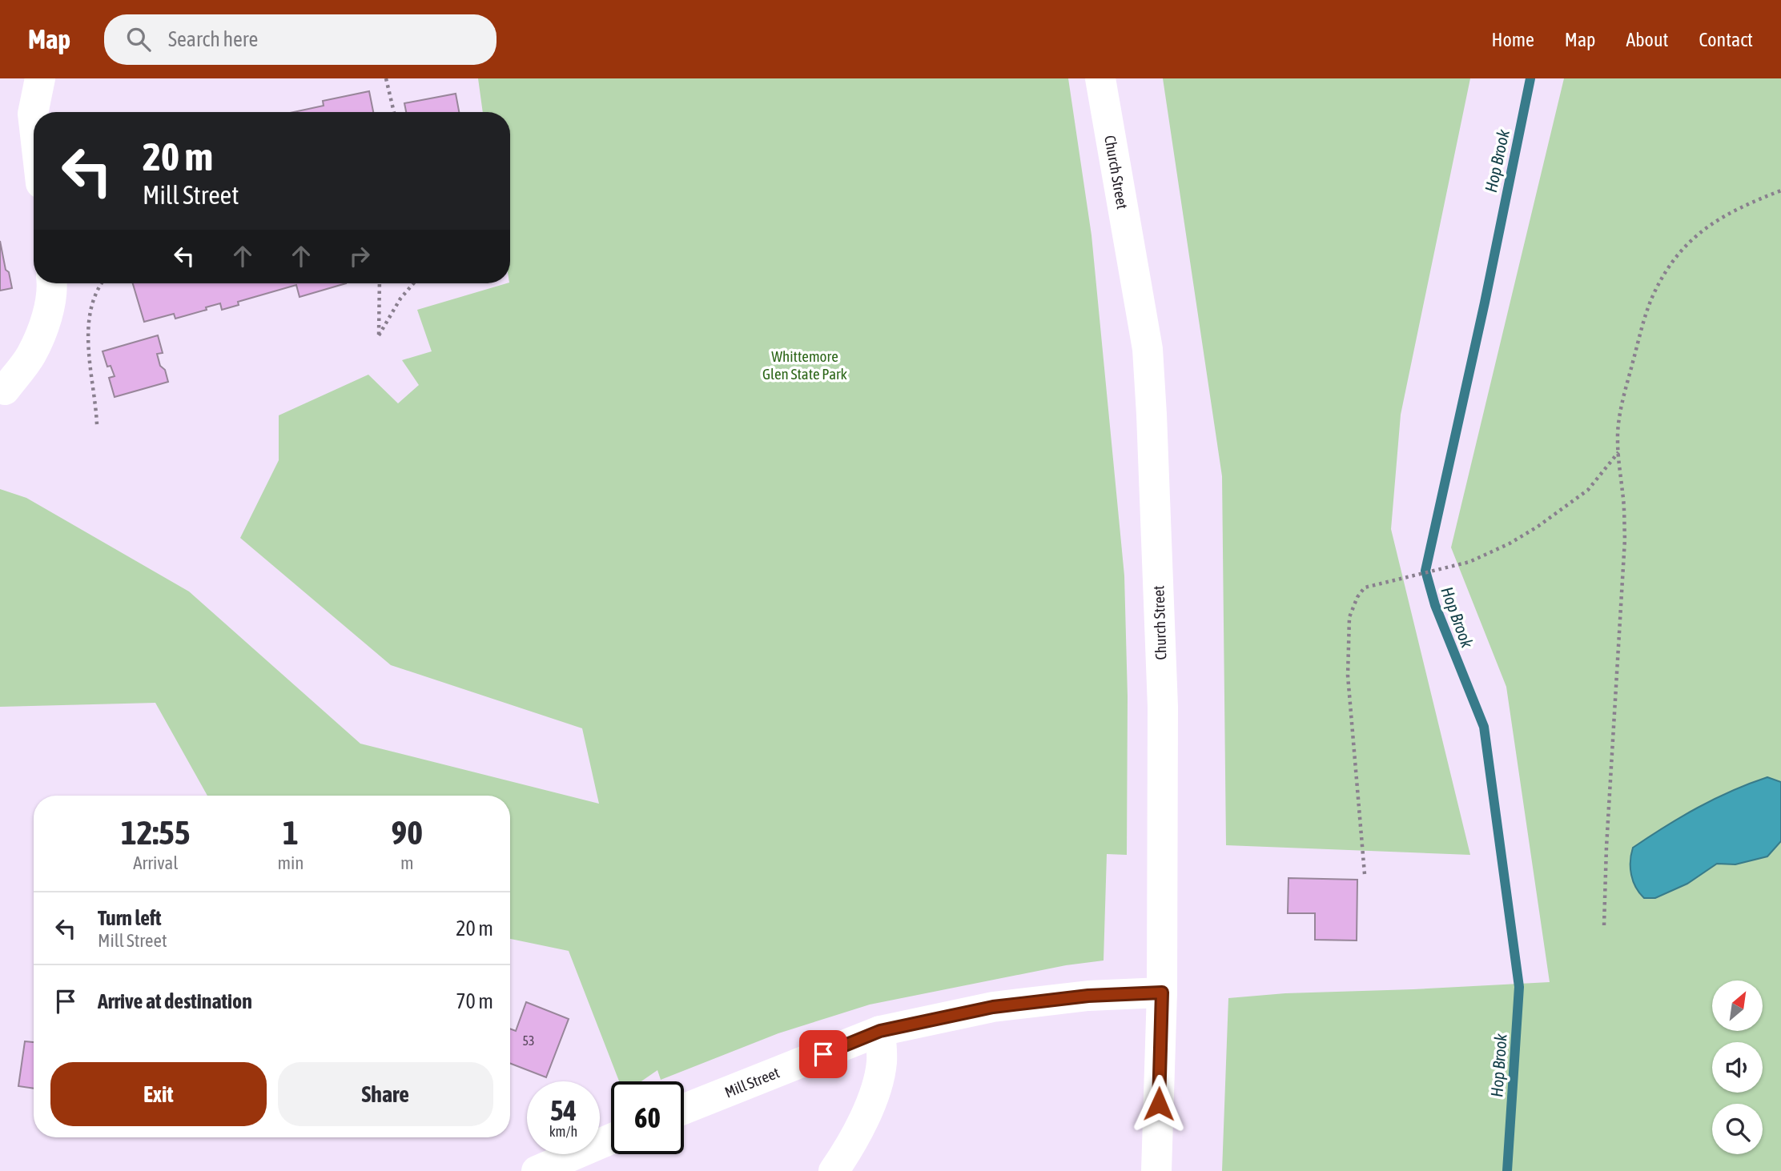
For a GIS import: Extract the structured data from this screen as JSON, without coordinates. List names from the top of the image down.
{
  "streets": {
    "main road": ["Church Street", "Mill Street"]
  },
  "crossings": [
    ["Church Street", "Mill Street"]
  ],
  "water": ["Hop Brook"],
  "parks": ["Whittemore Glen State Park"],
  "house_numbers": ["53"],
  "north": "top right",
  "page": {
    "header": "Map",
    "search": "Search here",
    "nav": [
      "Home",
      "Map",
      "About",
      "Contact"
    ],
    "turn": ["20 m", "Mill Street"],
    "eta": [
      "12:55",
      "Arrival",
      "1",
      "min",
      "90",
      "m"
    ],
    "list": [
      {
        "name": "Turn left",
        "note": "Mill Street",
        "value": "20 m"
      },
      {
        "name": "Arrive at destination",
        "value": "70 m"
      }
    ],
    "buttons": ["Exit", "Share"],
    "speed": "54 km/h",
    "limit": "60"
  }
}
